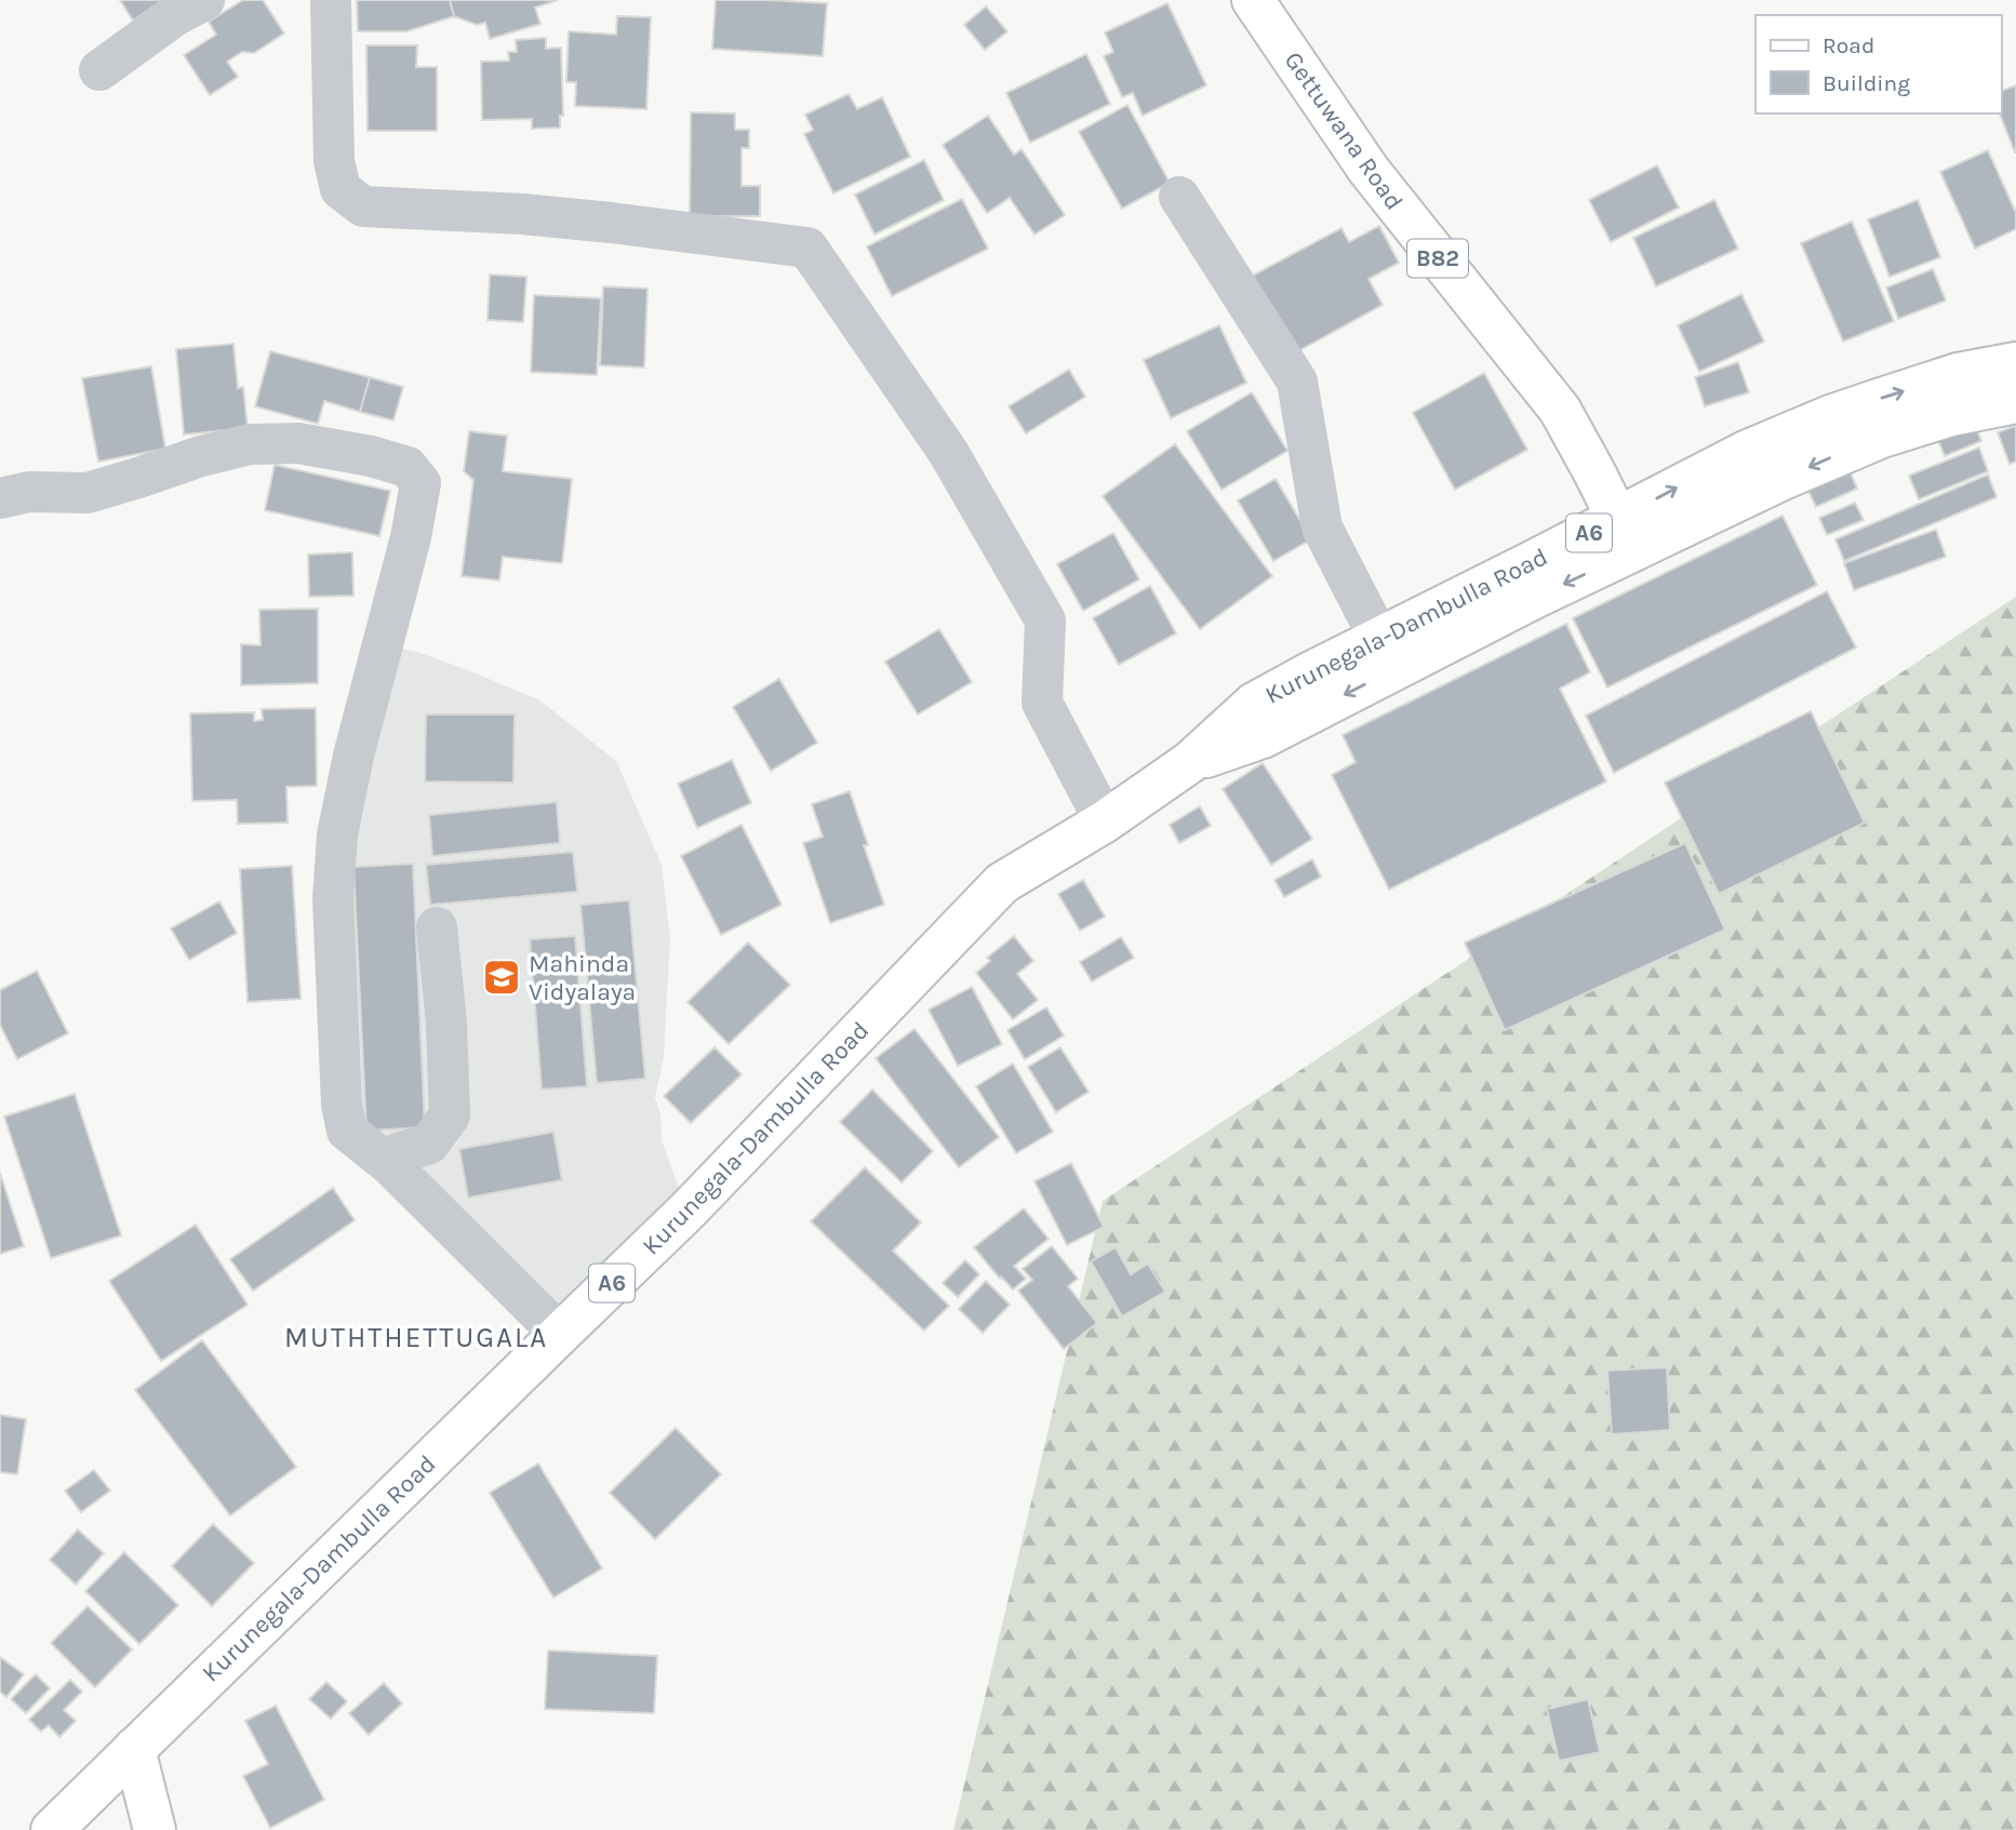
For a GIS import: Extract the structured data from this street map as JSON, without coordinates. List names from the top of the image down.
{
  "streets": {
    "main road": [
      "Gettuwana Road",
      "B82",
      "A6",
      "Kurunegala-Dambulla Road"
    ]
  },
  "crossings": [
    ["Gettuwana Road", "Kurunegala-Dambulla Road"]
  ],
  "districts": ["MUTHTHETTUGALA"],
  "places": {
    "school or university": ["Mahinda Vidyalaya"]
  },
  "legend": ["Road", "Building"]
}
